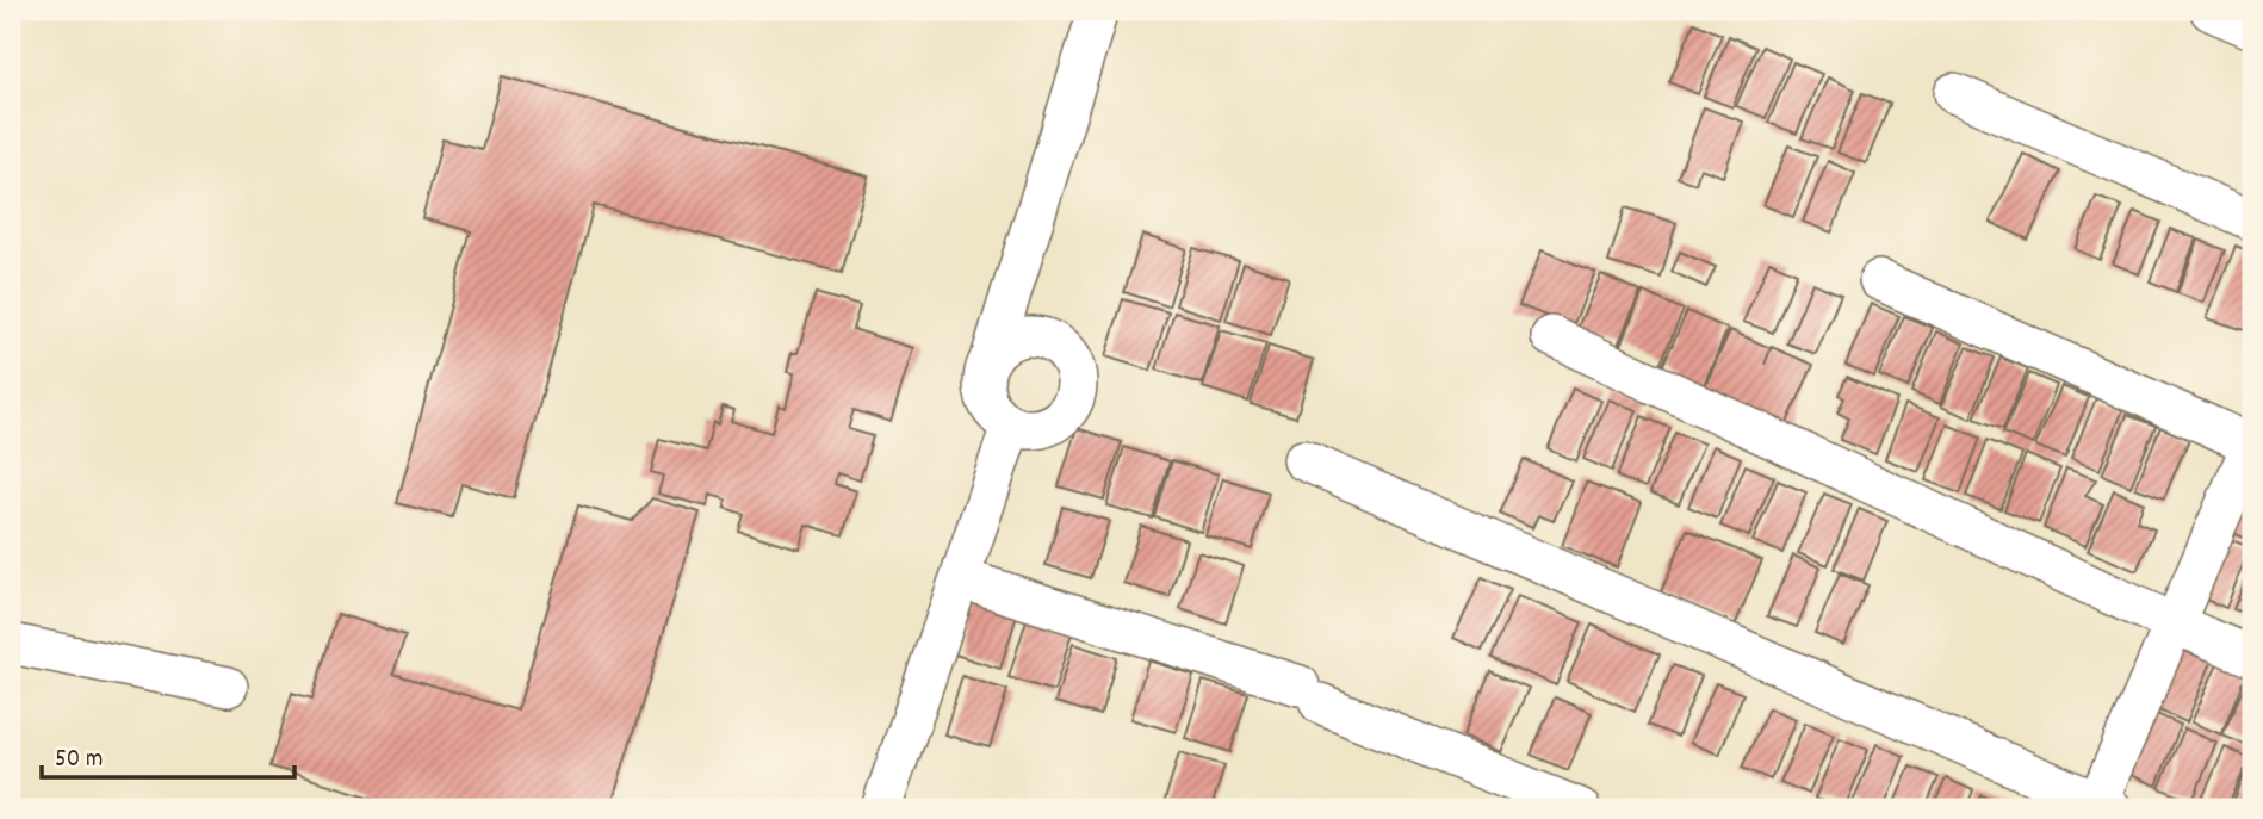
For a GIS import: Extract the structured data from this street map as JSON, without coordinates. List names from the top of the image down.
{
  "scale_bar": "50 m"
}
